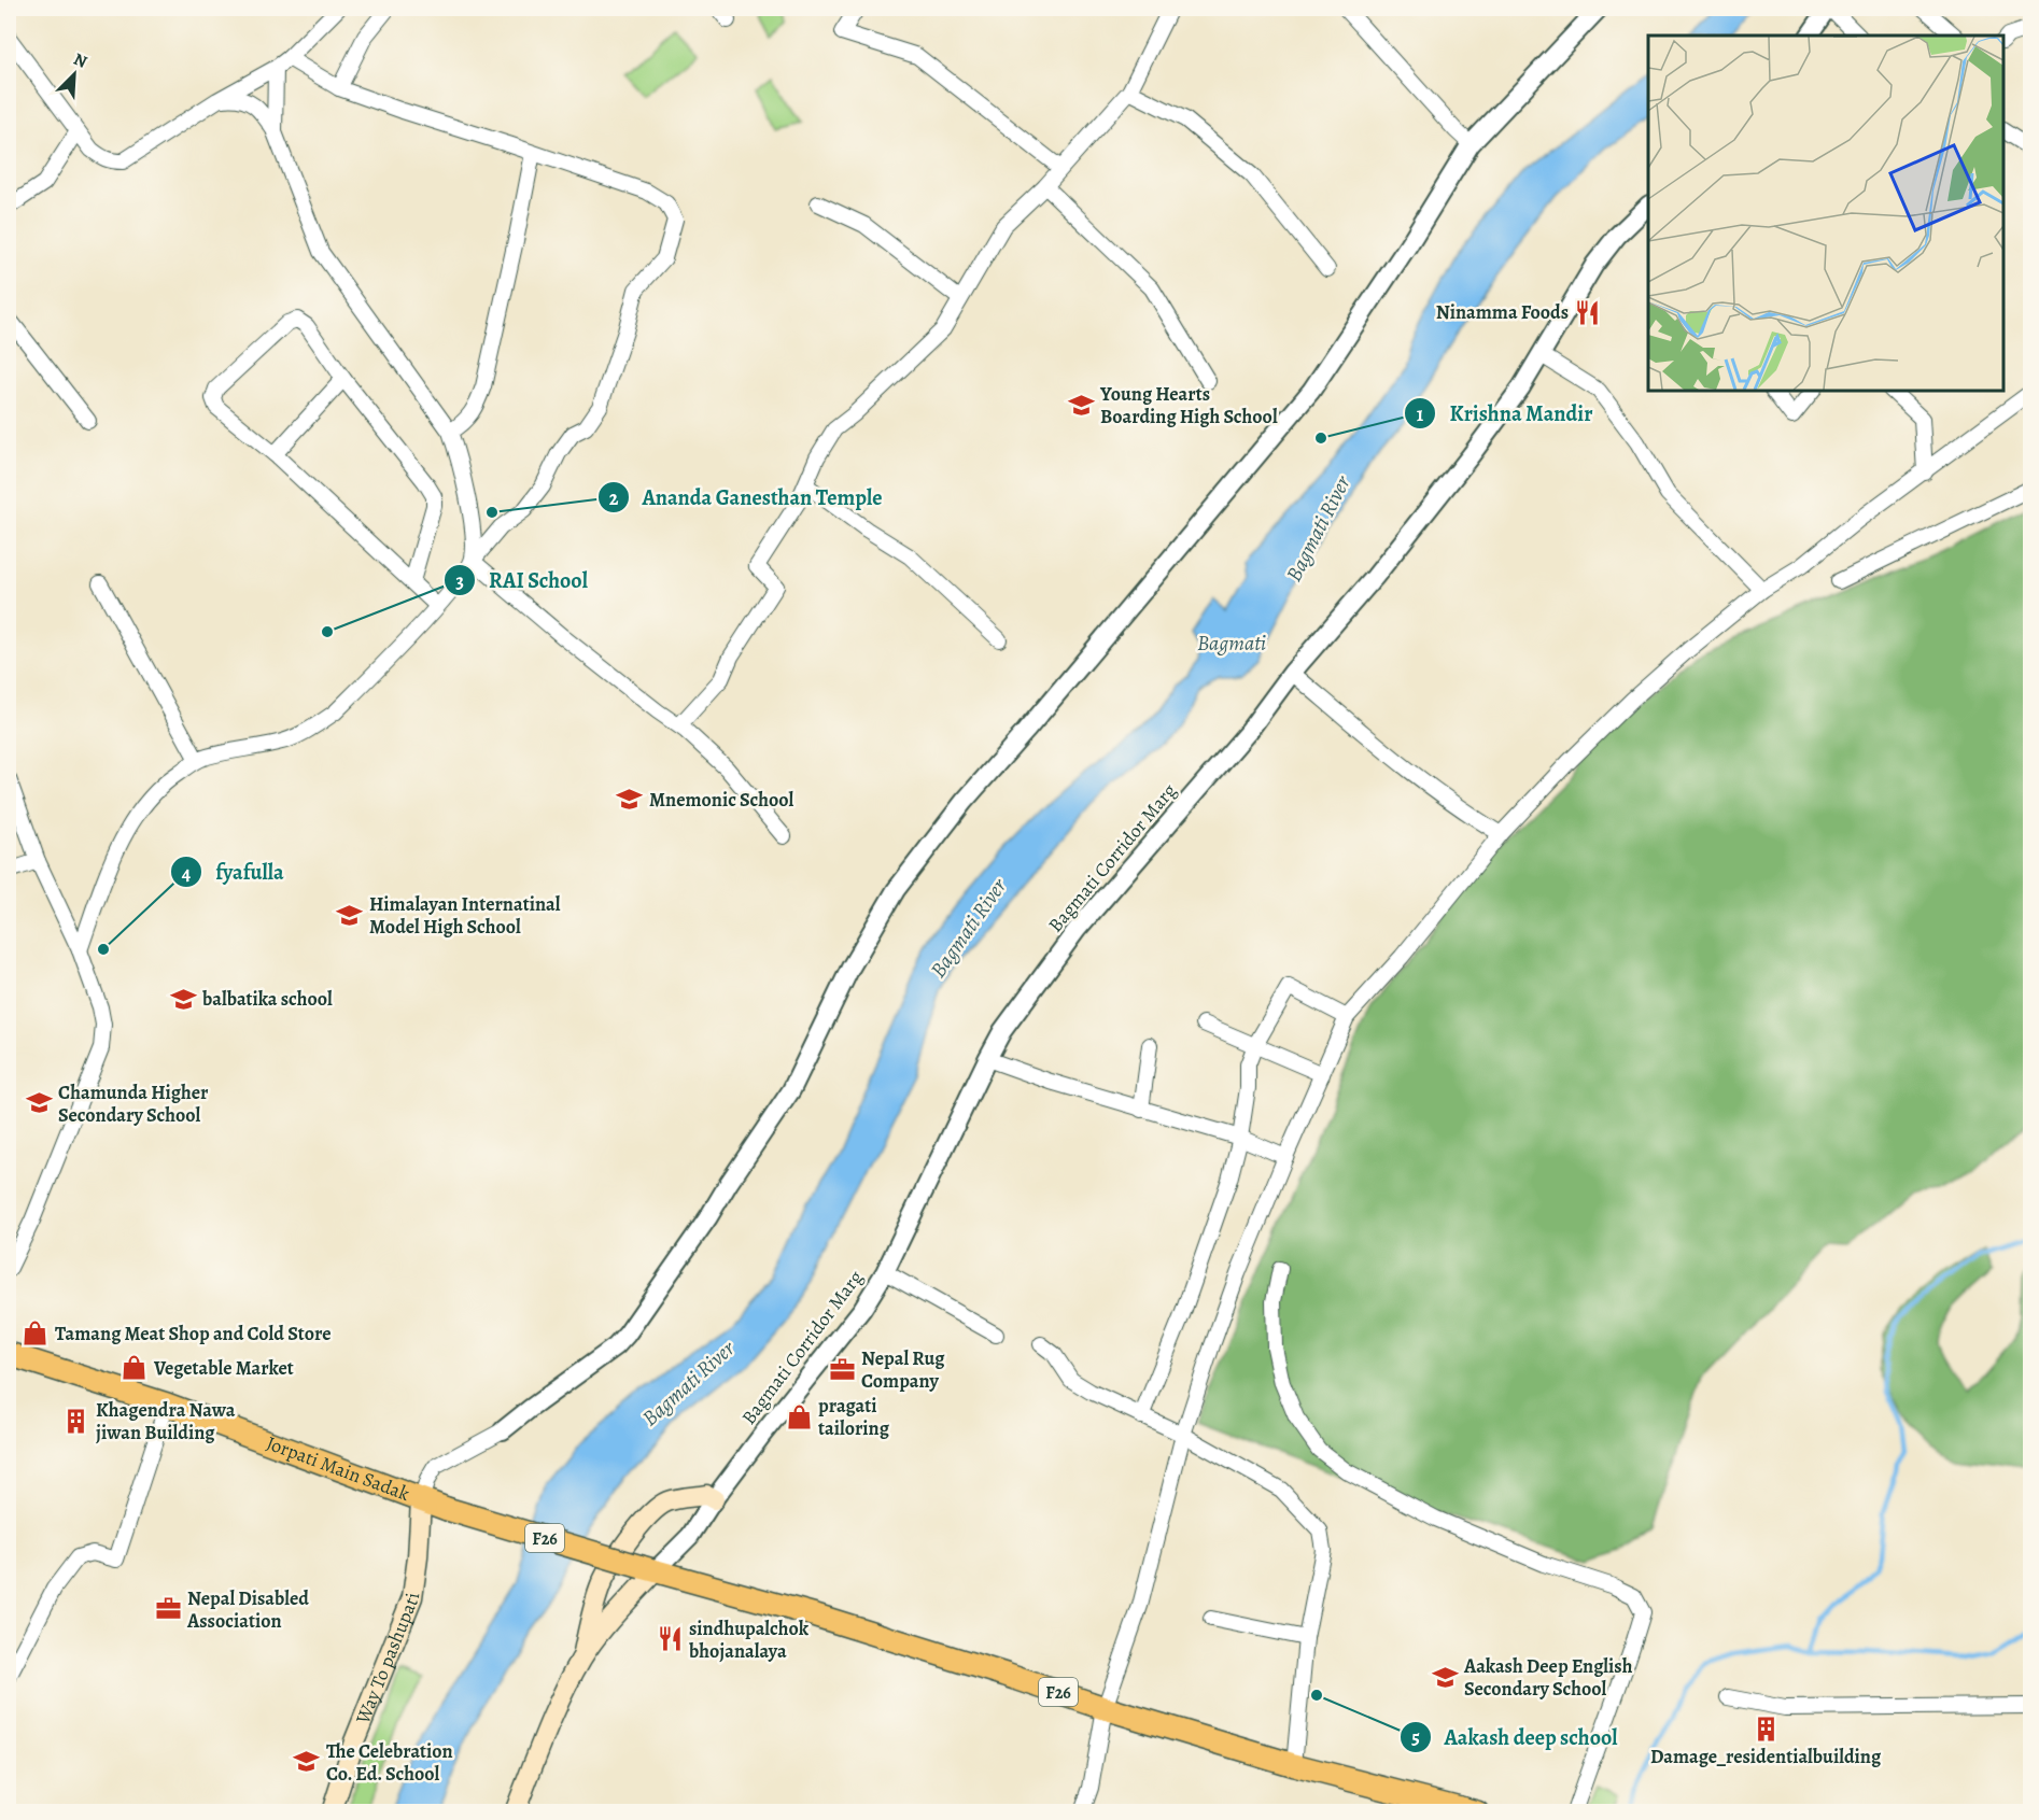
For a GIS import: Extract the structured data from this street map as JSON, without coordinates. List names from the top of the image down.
{
  "streets": {
    "main road": ["Jorpati Main Sadak", "F26", "Way To pashupati"],
    "street": ["Bagmati Corridor Marg"]
  },
  "crossings": [
    ["Bagmati Corridor Marg", "Jorpati Main Sadak"],
    ["Bagmati Corridor Marg", "F26"],
    ["Jorpati Main Sadak", "F26"],
    ["Jorpati Main Sadak", "Way To pashupati"]
  ],
  "water": ["Bagmati River", "Bagmati"],
  "places": {
    "restaurant": ["Ninamma Foods", "sindhupalchok bhojanalaya"],
    "school or university": [
      "Young Hearts Boarding High School",
      "Mnemonic School",
      "Himalayan Internatinal Model High School",
      "balbatika school",
      "Chamunda Higher Secondary School",
      "Aakash Deep English Secondary School",
      "The Celebration Co. Ed. School"
    ],
    "other": [
      "Krishna Mandir",
      "Ananda Ganesthan Temple",
      "RAI School",
      "fyafulla",
      "Aakash deep school"
    ],
    "shop": ["Tamang Meat Shop and Cold Store", "Vegetable Market", "pragati tailoring"],
    "office": ["Nepal Rug Company", "Nepal Disabled Association"],
    "building": ["Khagendra Nawa jiwan Building", "Damage_residentialbuilding"]
  },
  "north": "top right"
}
